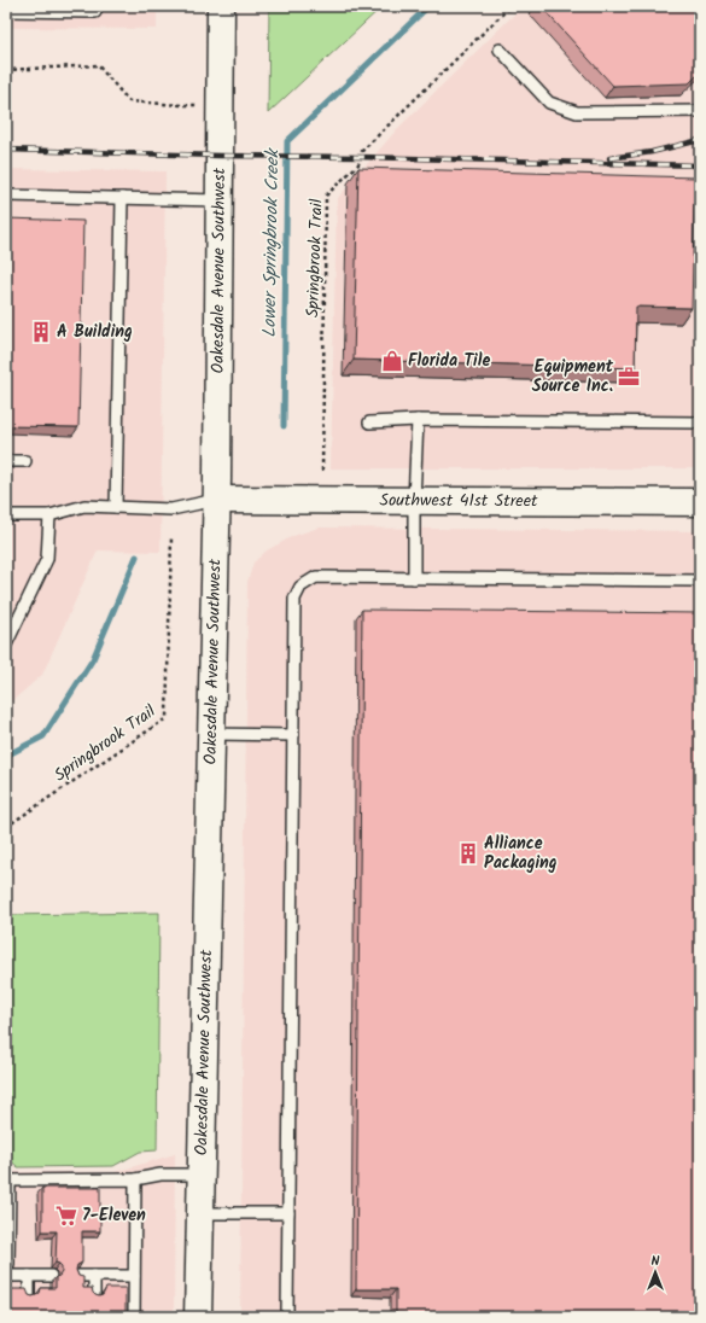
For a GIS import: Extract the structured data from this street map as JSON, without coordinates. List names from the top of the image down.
{
  "streets": {
    "street": ["Oakesdale Avenue Southwest", "Southwest 41st Street"],
    "path": ["Springbrook Trail"]
  },
  "crossings": [
    ["Oakesdale Avenue Southwest", "Southwest 41st Street"]
  ],
  "water": ["Lower Springbrook Creek"],
  "places": {
    "building": ["A Building", "Alliance Packaging"],
    "shop": ["Florida Tile"],
    "office": ["Equipment Source Inc."],
    "supermarket": ["7-Eleven"]
  },
  "north": "top"
}
